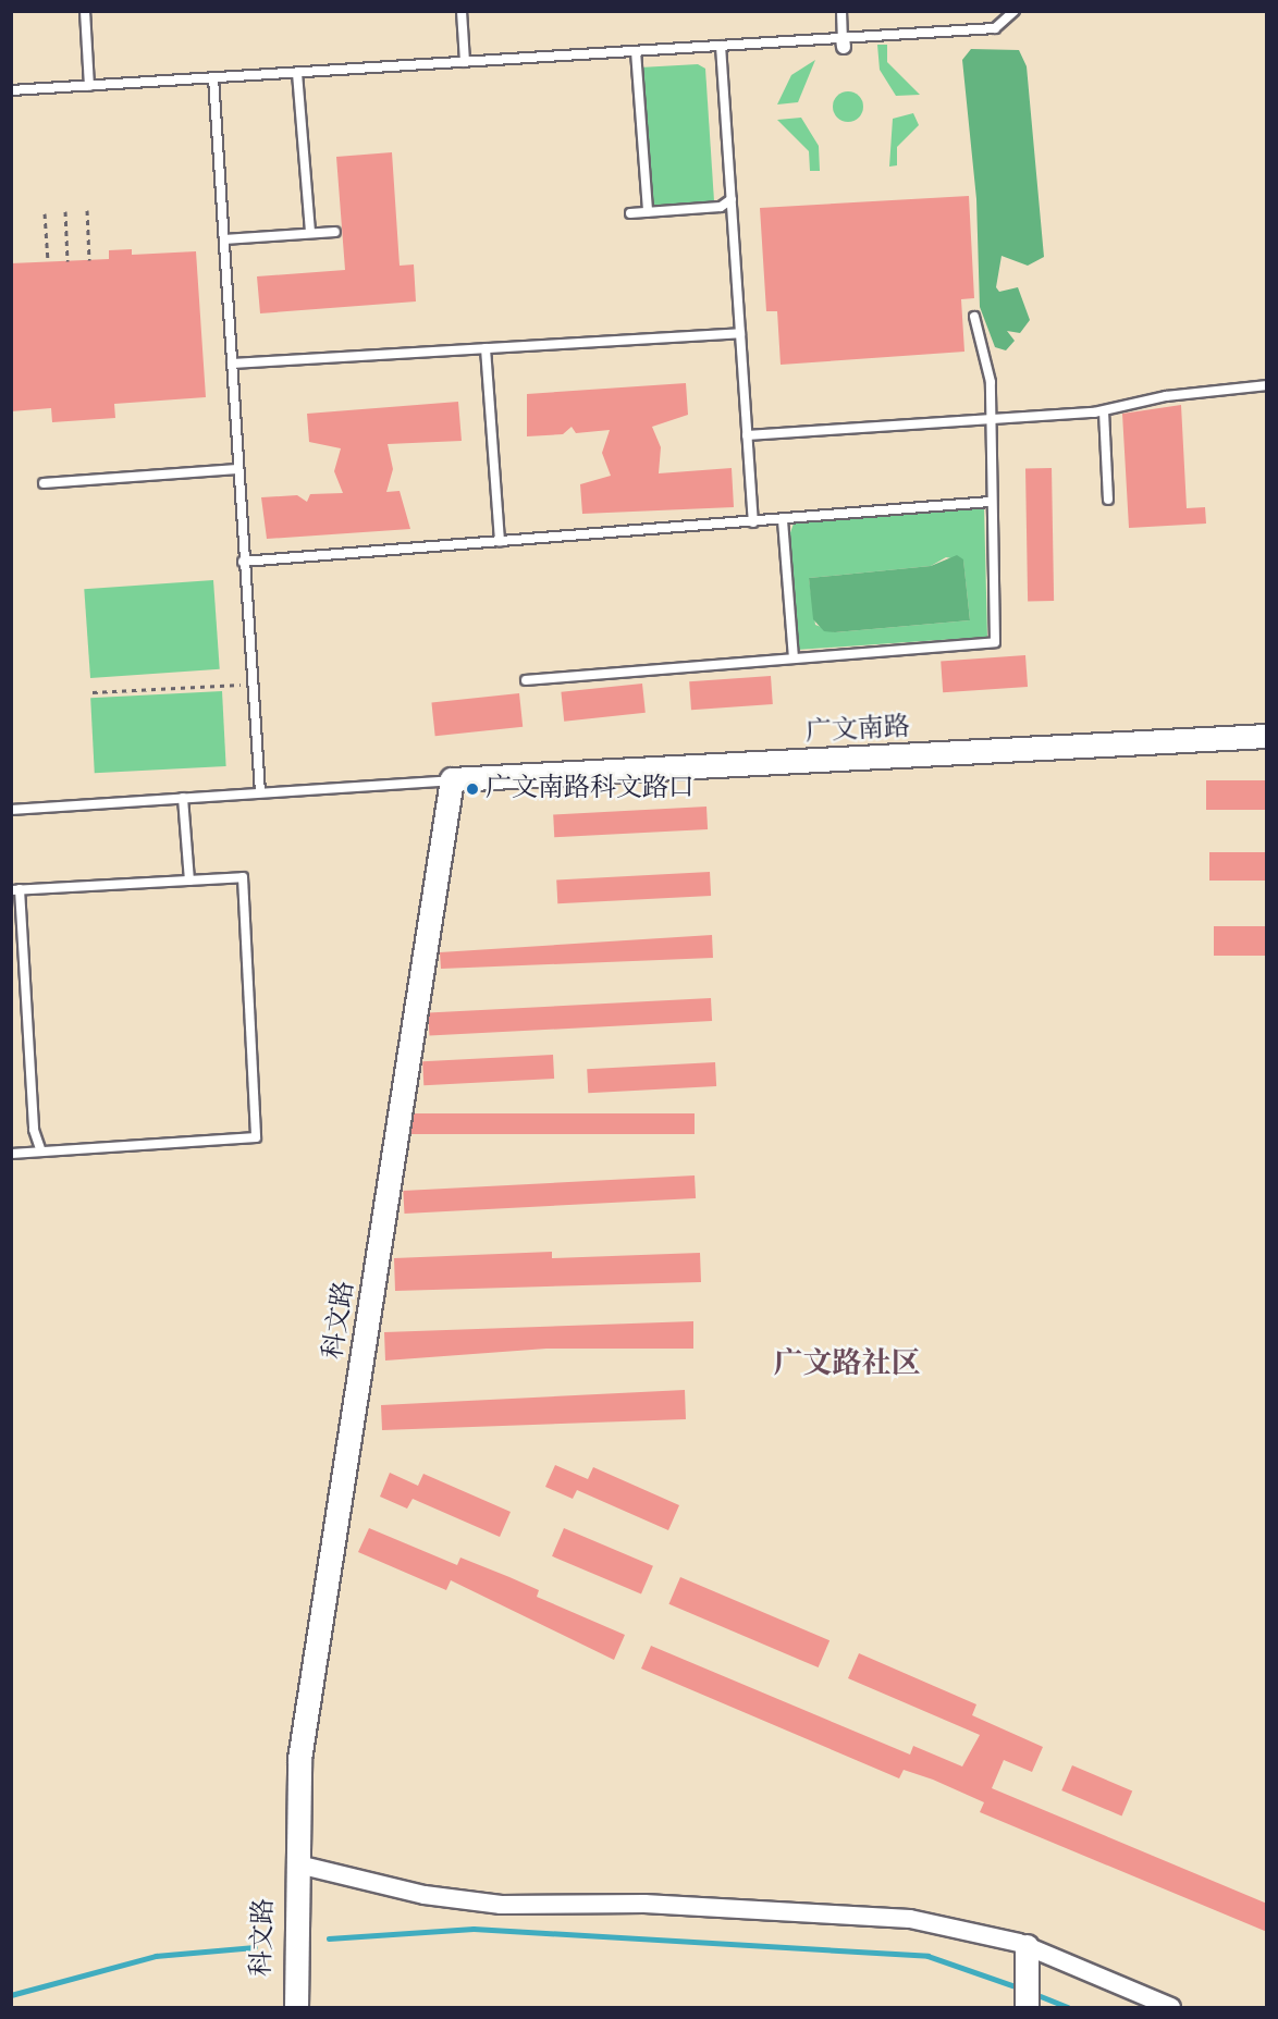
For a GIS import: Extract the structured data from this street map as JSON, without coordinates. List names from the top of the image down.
{
  "streets": {
    "street": ["广文南路", "科文路"]
  },
  "crossings": [
    ["广文南路", "科文路"]
  ],
  "districts": ["广文路社区"],
  "places": ["广文南路科文路口"]
}
